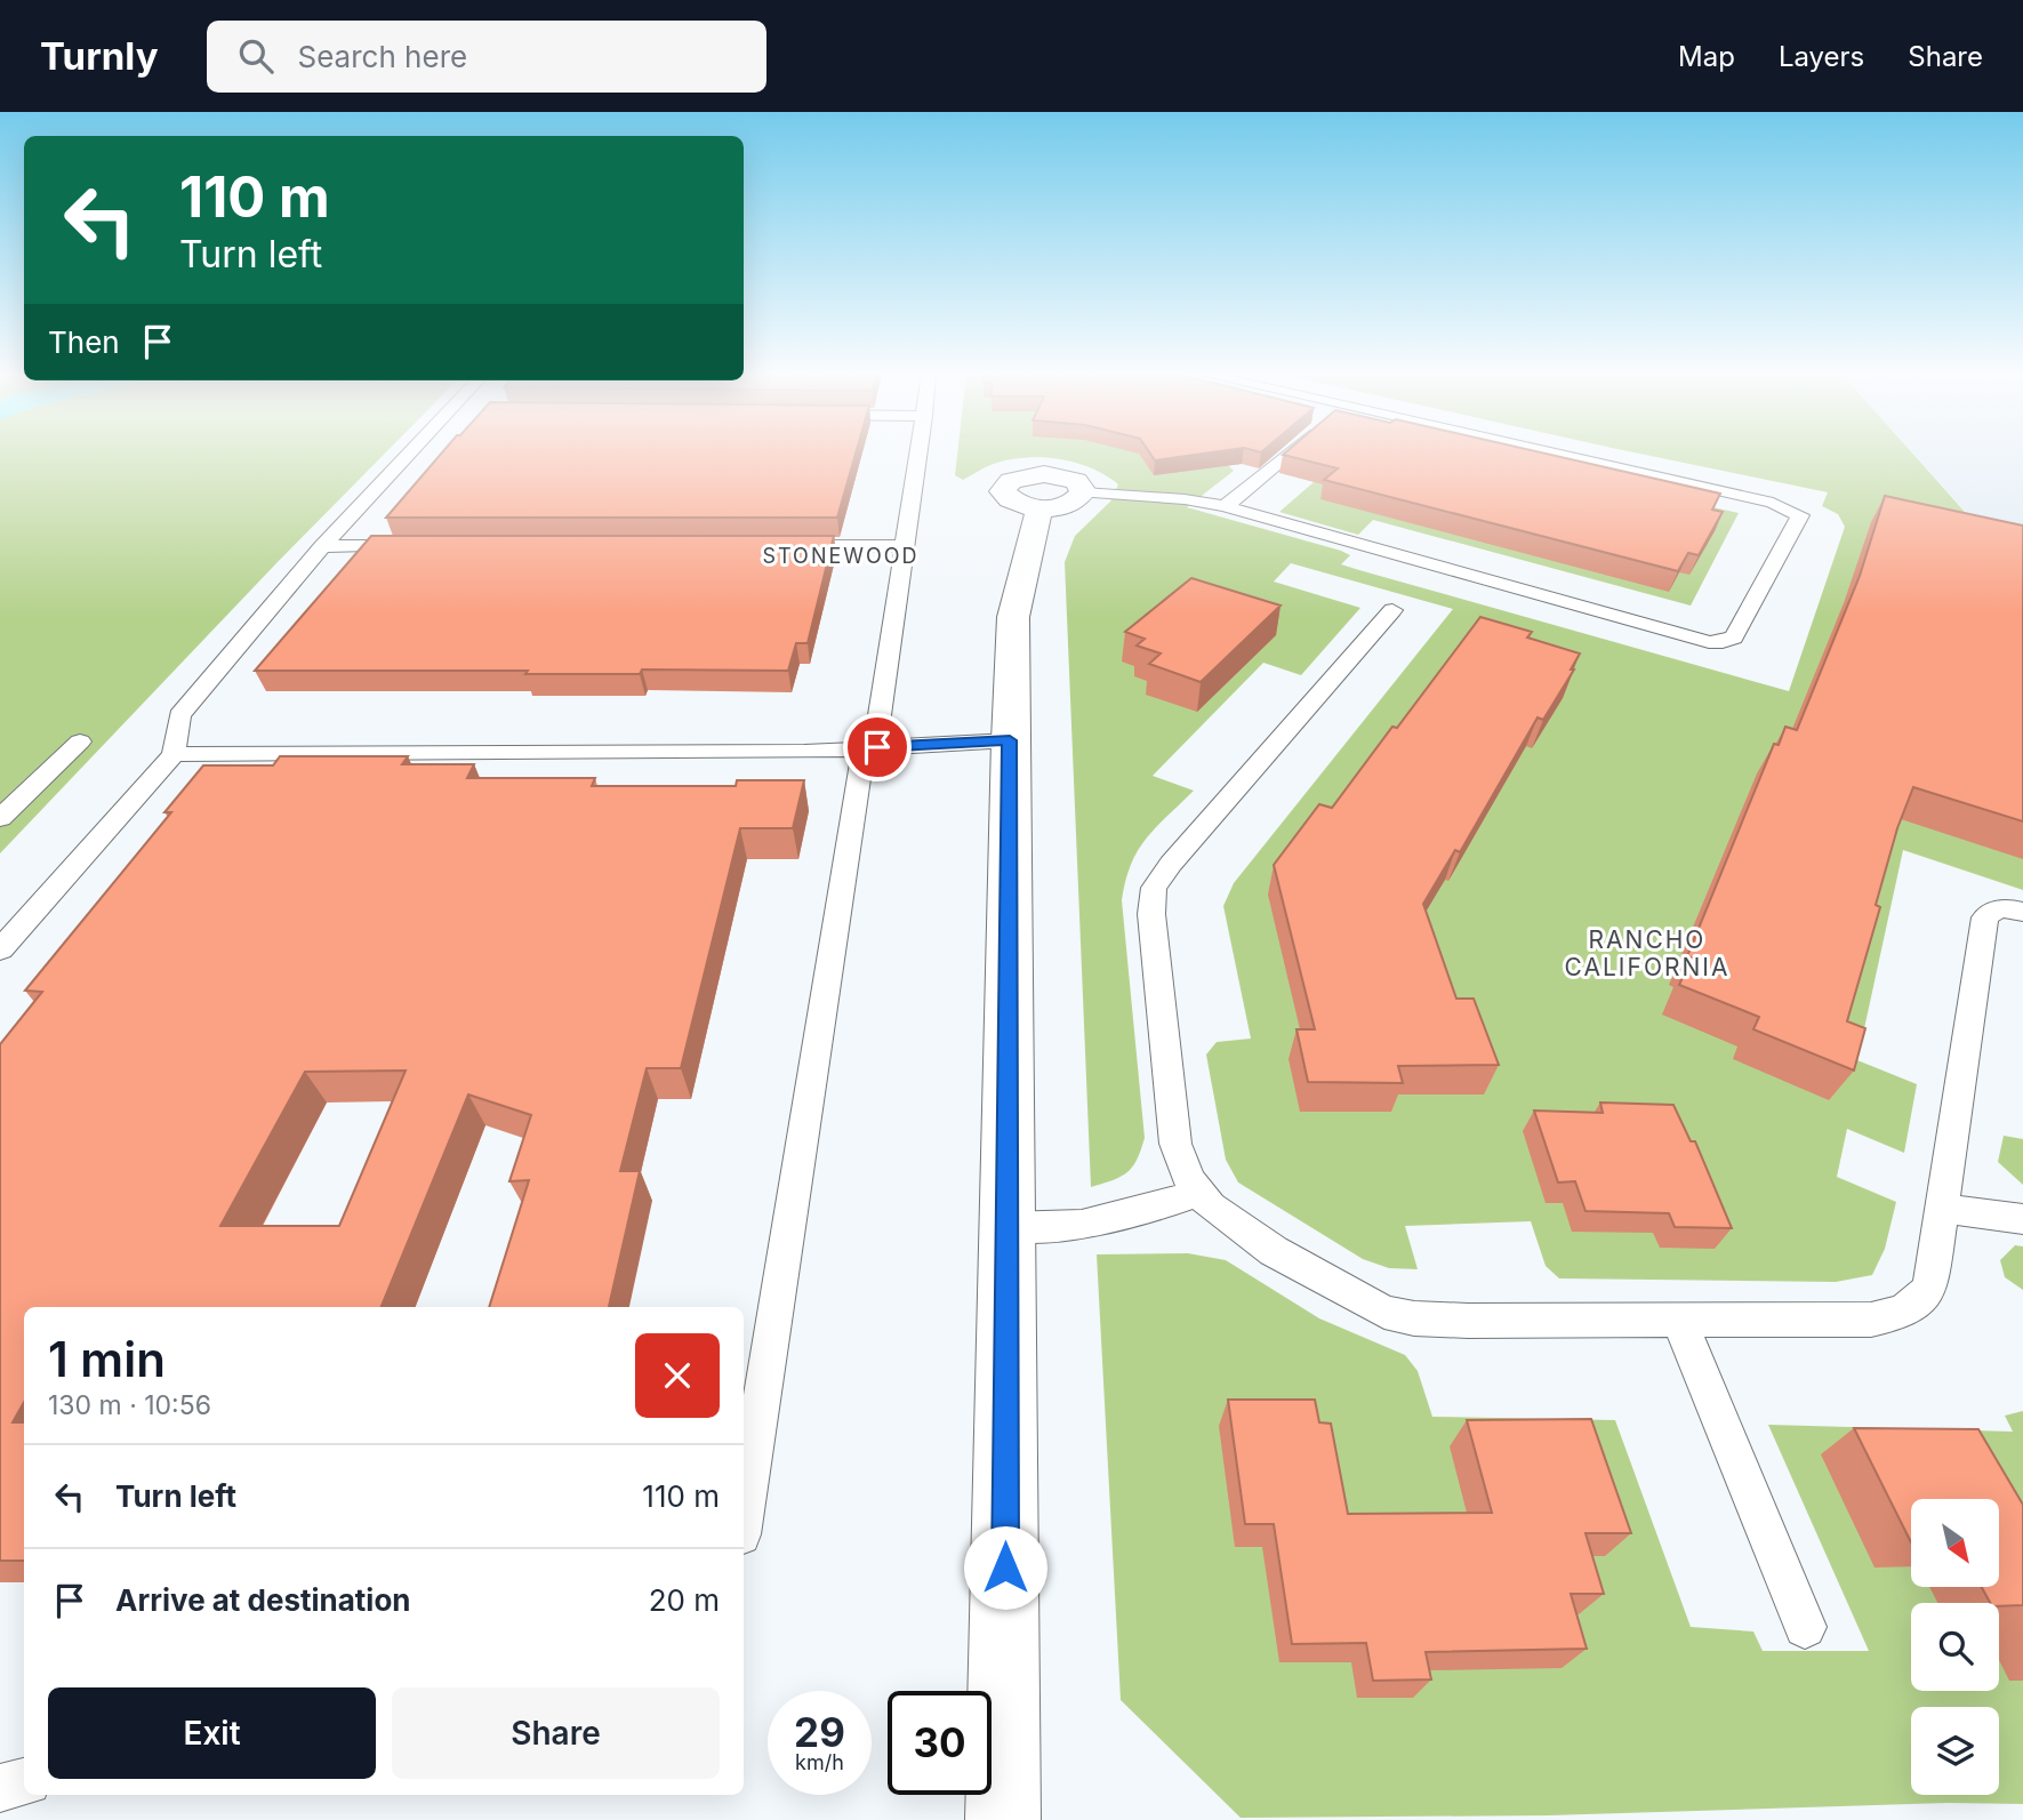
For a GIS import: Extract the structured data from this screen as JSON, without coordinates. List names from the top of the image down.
{
  "districts": ["STONEWOOD", "RANCHO CALIFORNIA"],
  "north": "bottom right",
  "page": {
    "header": "Turnly",
    "search": "Search here",
    "nav": ["Map", "Layers", "Share"],
    "turn": ["110 m", "Turn left"],
    "then": "Then",
    "heading": ["1 min", "130 m · 10:56"],
    "list": [
      {
        "name": "Turn left",
        "value": "110 m"
      },
      {
        "name": "Arrive at destination",
        "value": "20 m"
      }
    ],
    "buttons": ["Exit", "Share"],
    "speed": "29 km/h",
    "limit": "30"
  }
}
